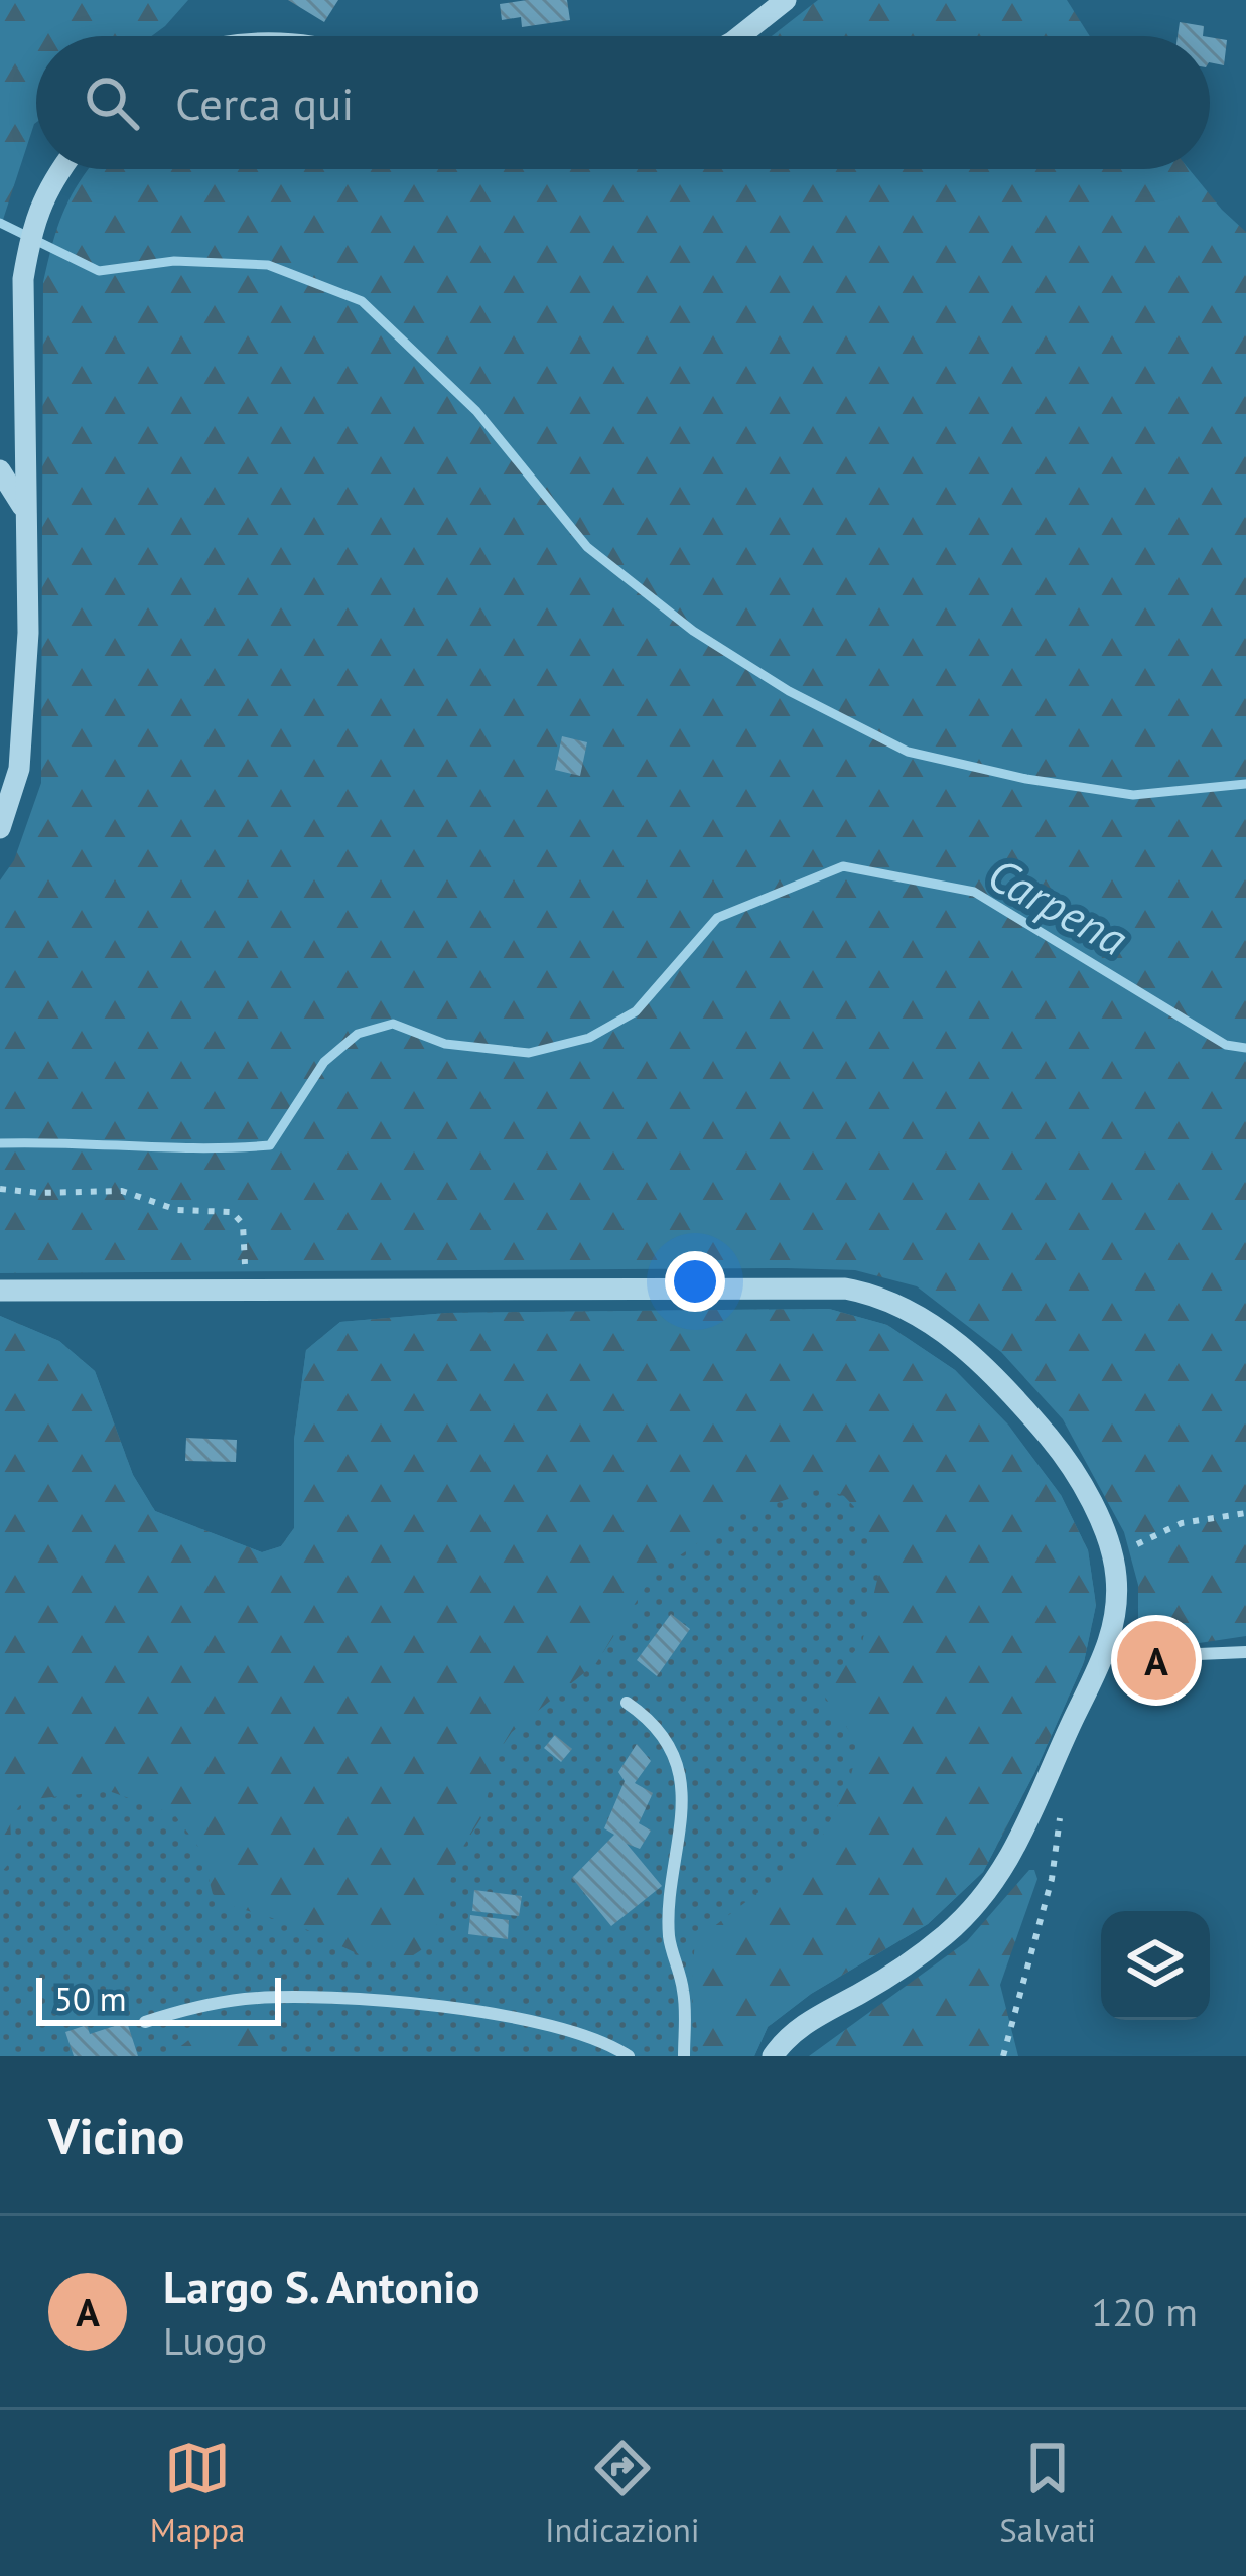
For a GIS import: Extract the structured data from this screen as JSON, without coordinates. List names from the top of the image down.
{
  "water": ["Carpena"],
  "scale_bar": "50 m",
  "page": {
    "search": "Cerca qui",
    "pins": "A",
    "scale": "50 m",
    "heading": "Vicino",
    "list": [
      {
        "mark": "A",
        "name": "Largo S. Antonio",
        "note": "Luogo",
        "value": "120 m"
      }
    ],
    "nav": ["Mappa", "Indicazioni", "Salvati"]
  }
}
